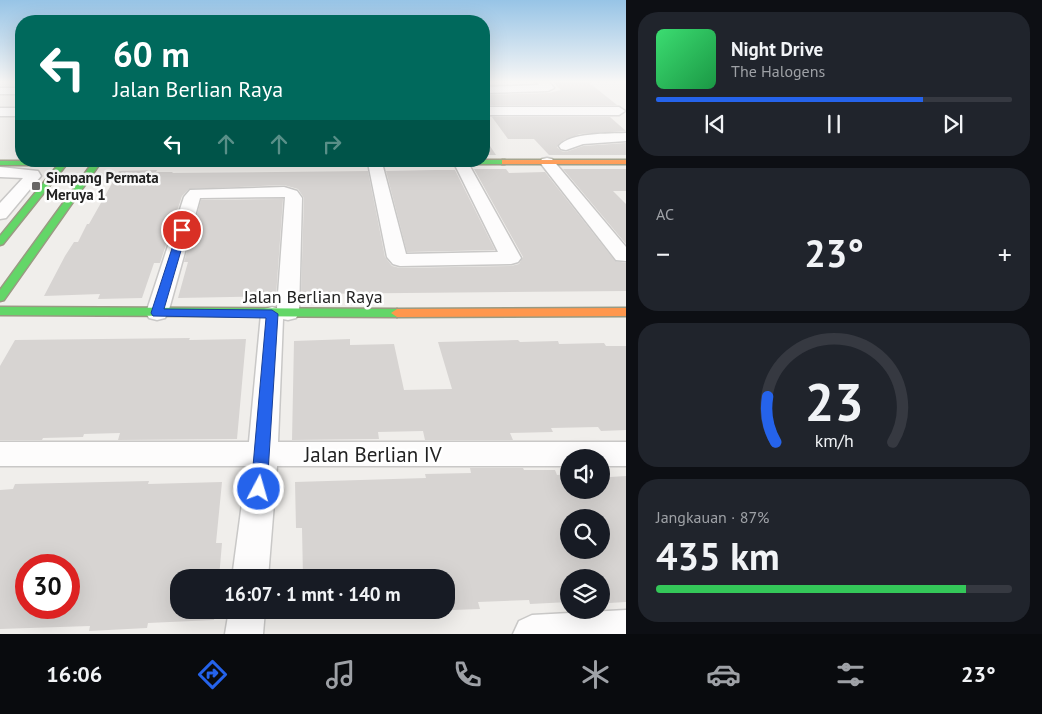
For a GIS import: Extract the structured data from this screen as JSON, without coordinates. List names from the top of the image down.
{
  "streets": {
    "street": ["Jalan Berlian Raya", "Jalan Berlian IV"]
  },
  "places": {
    "transit": ["Simpang Permata Meruya 1"]
  },
  "page": {
    "turn": ["60 m", "Jalan Berlian Raya"],
    "song": ["Night Drive", "The Halogens"],
    "tile": [
      "AC",
      ["Jangkauan · 87%", "435 km"]
    ],
    "heat": ["−", "23°", "+"],
    "limit": "30",
    "trip": "16:07 · 1 mnt · 140 m",
    "tabs": ["16:06", "23°"],
    "gauge": ["23", "km/h"]
  }
}
